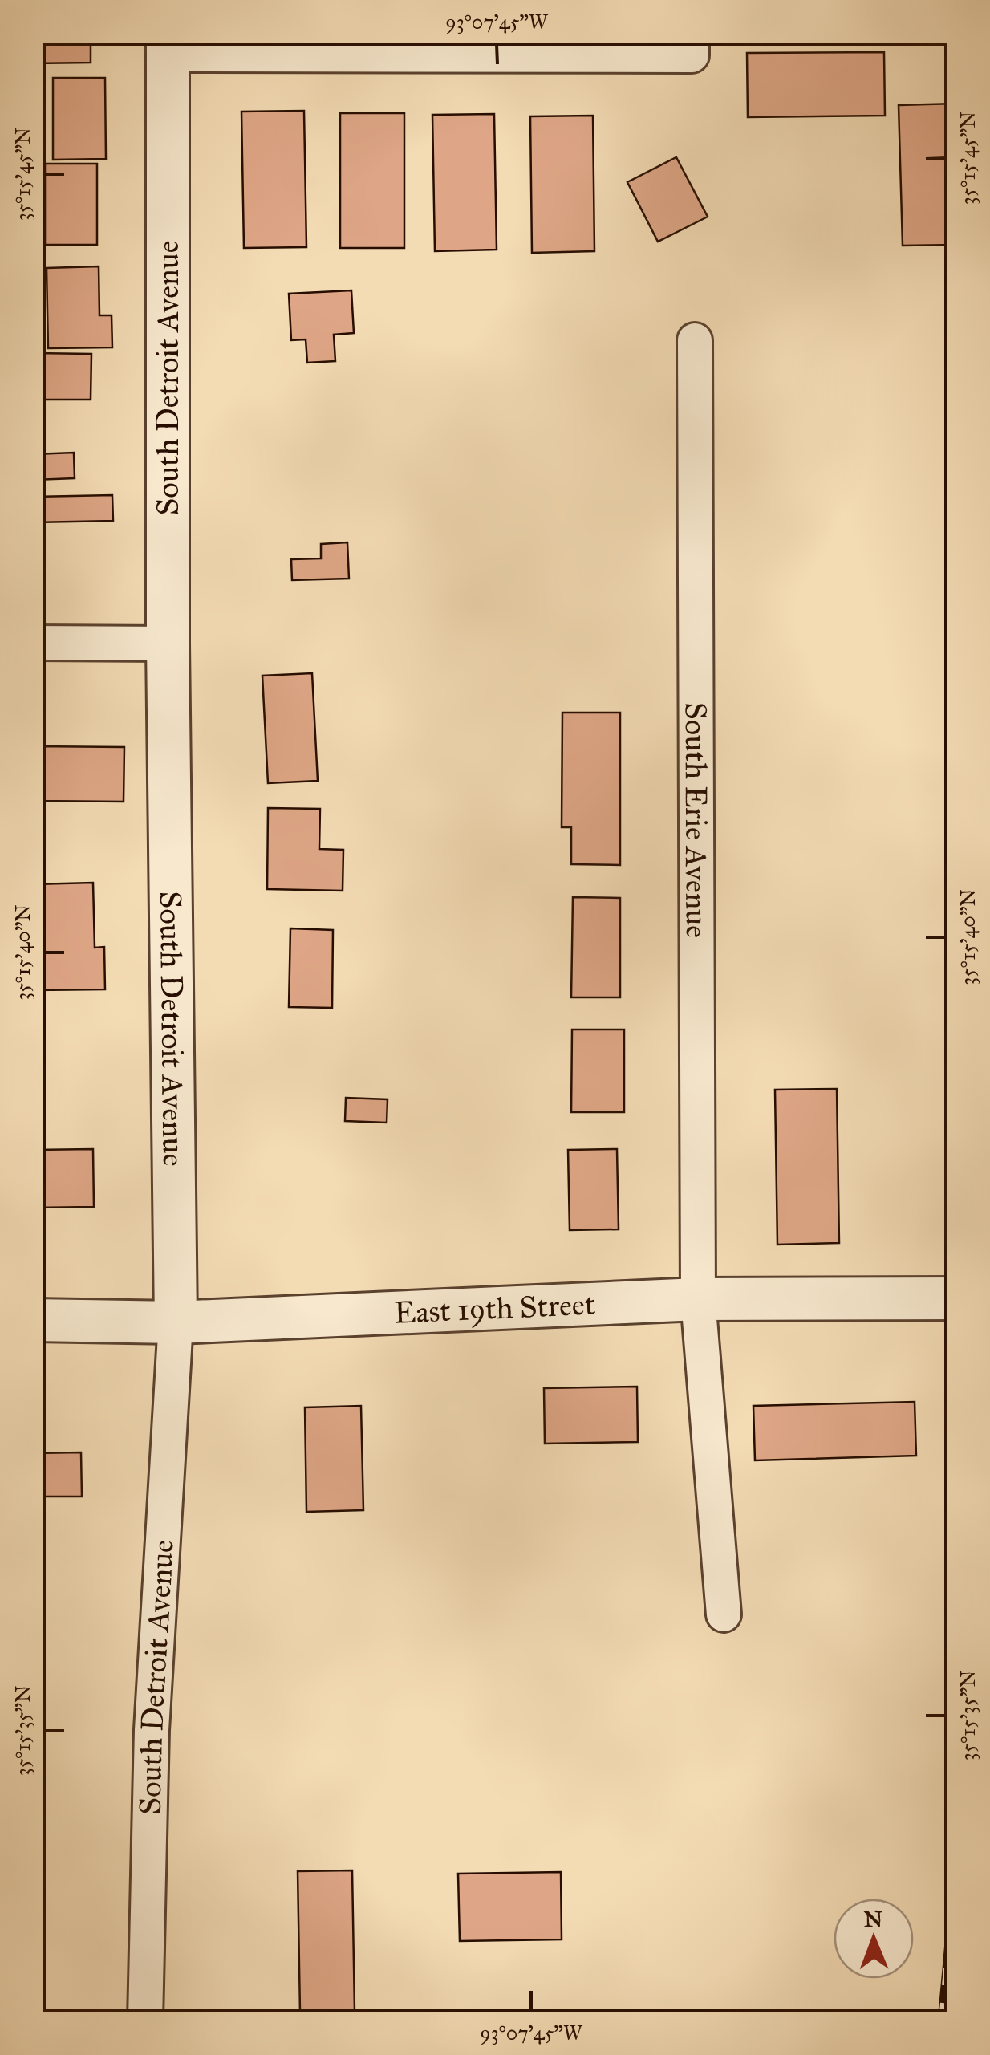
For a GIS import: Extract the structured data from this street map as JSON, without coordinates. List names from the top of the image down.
{
  "streets": {
    "street": ["South Detroit Avenue", "South Erie Avenue", "East 19th Street"]
  },
  "crossings": [
    ["South Detroit Avenue", "East 19th Street"],
    ["South Erie Avenue", "East 19th Street"]
  ],
  "north": "top",
  "coordinates": [
    "93°07'45\"W",
    "35°15'45\"N",
    "35°15'40\"N",
    "35°15'35\"N"
  ]
}
